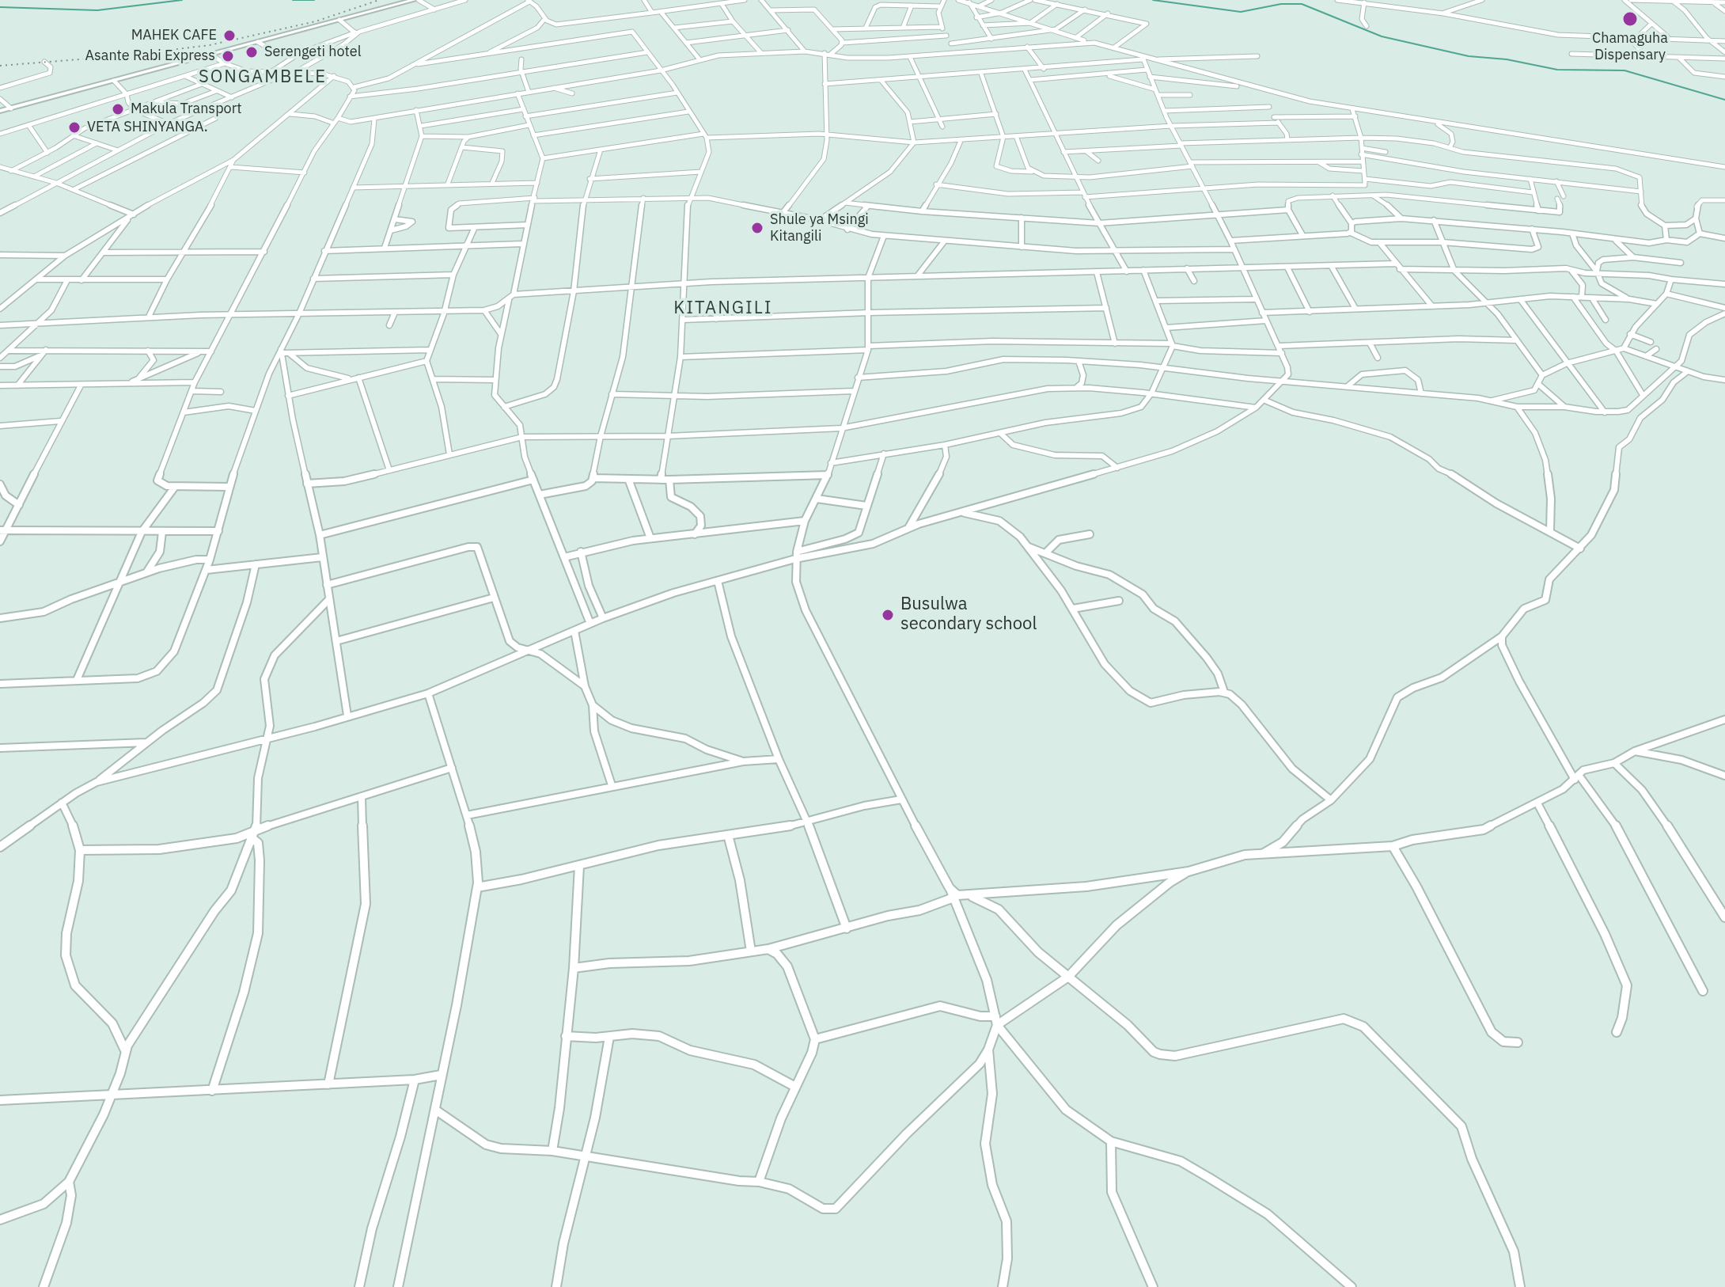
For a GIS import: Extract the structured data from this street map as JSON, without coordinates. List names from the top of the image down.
{
  "districts": ["SONGAMBELE", "KITANGILI"],
  "places": [
    "Chamaguha Dispensary",
    "MAHEK CAFE",
    "Serengeti hotel",
    "Asante Rabi Express",
    "Makula Transport",
    "VETA SHINYANGA.",
    "Shule ya Msingi Kitangili",
    "Busulwa secondary school"
  ]
}
